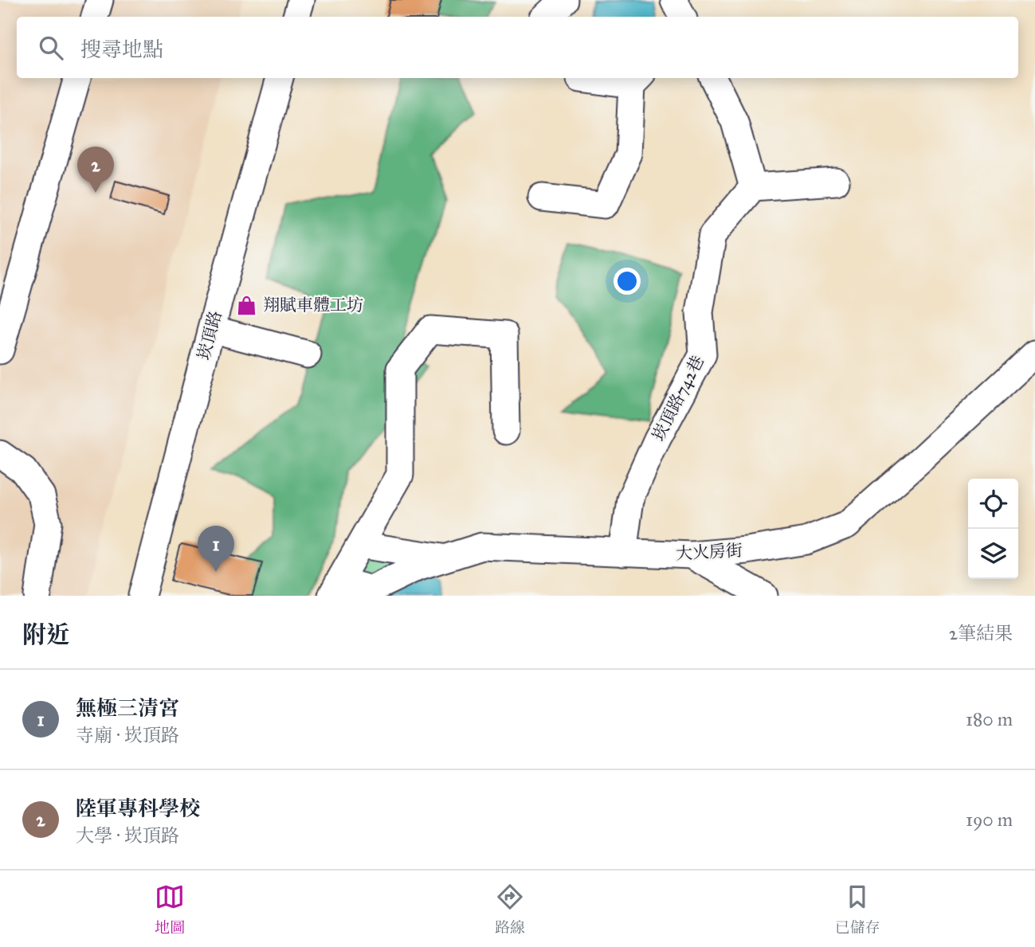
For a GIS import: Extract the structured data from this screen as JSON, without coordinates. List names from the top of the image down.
{
  "streets": {
    "street": ["崁頂路", "崁頂路742巷", "大火房街"]
  },
  "crossings": [
    ["崁頂路742巷", "大火房街"]
  ],
  "places": {
    "shop": ["翔賦車體工坊"]
  },
  "page": {
    "search": "搜尋地點",
    "pins": ["2", "1"],
    "heading": ["附近", "2筆結果"],
    "list": [
      {
        "mark": "1",
        "name": "無極三清宮",
        "note": "寺廟 · 崁頂路",
        "value": "180 m"
      },
      {
        "mark": "2",
        "name": "陸軍專科學校",
        "note": "大學 · 崁頂路",
        "value": "190 m"
      }
    ],
    "nav": ["地圖", "路線", "已儲存"]
  }
}
